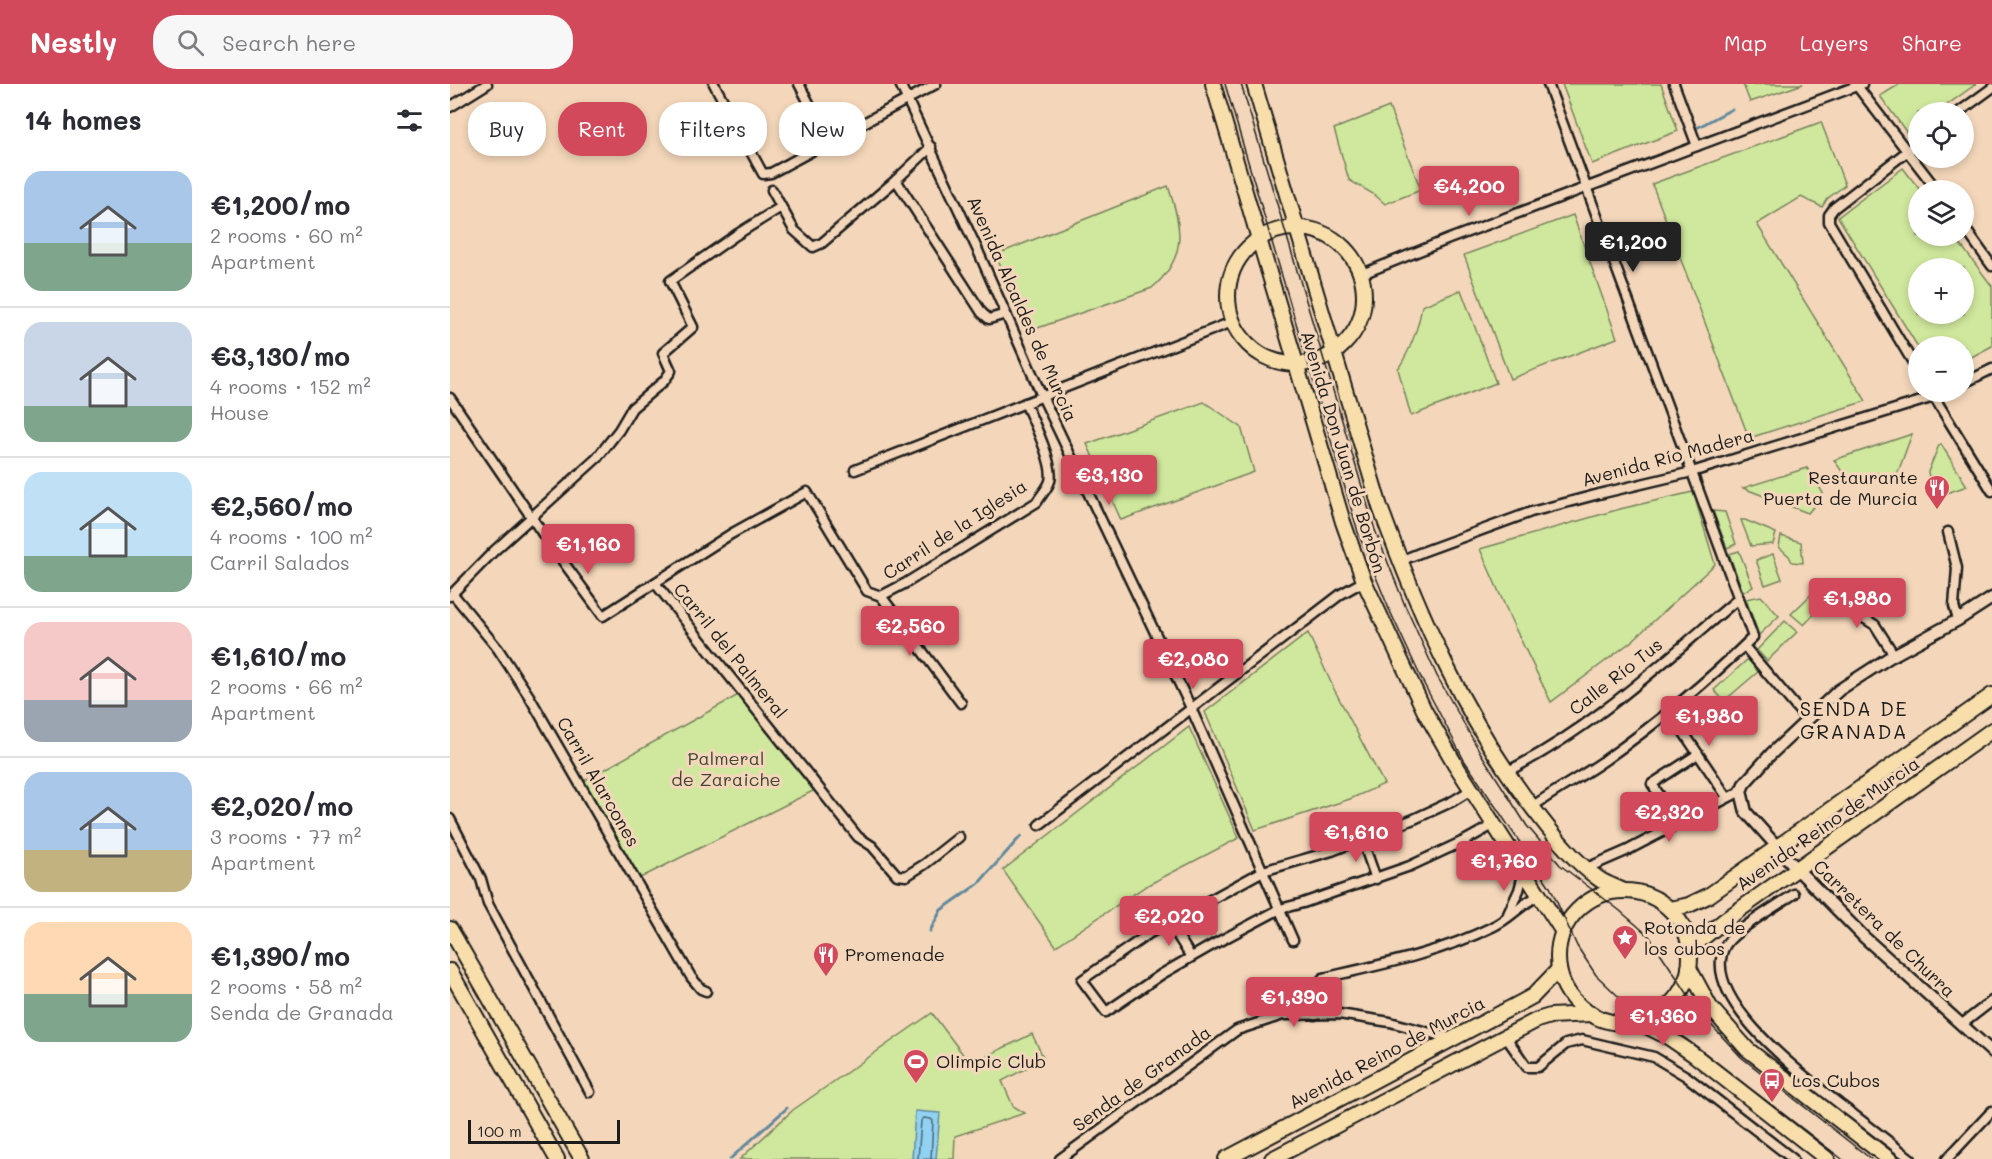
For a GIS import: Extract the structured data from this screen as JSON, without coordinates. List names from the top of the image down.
{
  "streets": {
    "main road": ["Avenida Don Juan de Borbón", "Avenida Reino de Murcia"],
    "street": [
      "Avenida Alcaldes de Murcia",
      "Avenida Río Madera",
      "Carril de la Iglesia",
      "Carril del Palmeral",
      "Calle Río Tus",
      "Carril Alarcones",
      "Carretera de Churra",
      "Senda de Granada"
    ]
  },
  "crossings": [
    ["Avenida Don Juan de Borbón", "Avenida Río Madera"],
    ["Avenida Don Juan de Borbón", "Calle Río Tus"],
    ["Avenida Don Juan de Borbón", "Avenida Reino de Murcia"],
    ["Carril de la Iglesia", "Carril del Palmeral"],
    ["Carril del Palmeral", "Carril Alarcones"],
    ["Avenida Reino de Murcia", "Carretera de Churra"],
    ["Avenida Reino de Murcia", "Senda de Granada"]
  ],
  "districts": ["SENDA DE GRANADA"],
  "parks": ["Palmeral de Zaraiche"],
  "places": {
    "restaurant": ["Restaurante Puerta de Murcia", "Promenade"],
    "place": ["Rotonda de los cubos"],
    "sports": ["Olimpic Club"],
    "bus stop": ["Los Cubos"]
  },
  "scale_bar": "100 m",
  "page": {
    "header": "Nestly",
    "search": "Search here",
    "nav": ["Map", "Layers", "Share"],
    "heading": "14 homes",
    "map_buttons": ["+", "−"],
    "chip": [
      "Buy",
      "Rent",
      "Filters",
      "New"
    ],
    "list": [
      {
        "name": "€1,200/mo",
        "note": "2 rooms · 60 m² · Apartment"
      },
      {
        "name": "€3,130/mo",
        "note": "4 rooms · 152 m² · House"
      },
      {
        "name": "€2,560/mo",
        "note": "4 rooms · 100 m² · Carril Salados"
      },
      {
        "name": "€1,610/mo",
        "note": "2 rooms · 66 m² · Apartment"
      },
      {
        "name": "€2,020/mo",
        "note": "3 rooms · 77 m² · Apartment"
      },
      {
        "name": "€1,390/mo",
        "note": "2 rooms · 58 m² · Senda de Granada"
      }
    ],
    "price": [
      "€4,200",
      "€1,200",
      "€3,130",
      "€1,160",
      "€1,980",
      "€2,560",
      "€2,080",
      "€1,980",
      "€2,320",
      "€1,610",
      "€1,760",
      "€2,020",
      "€1,390",
      "€1,360"
    ],
    "scale": "100 m"
  }
}
